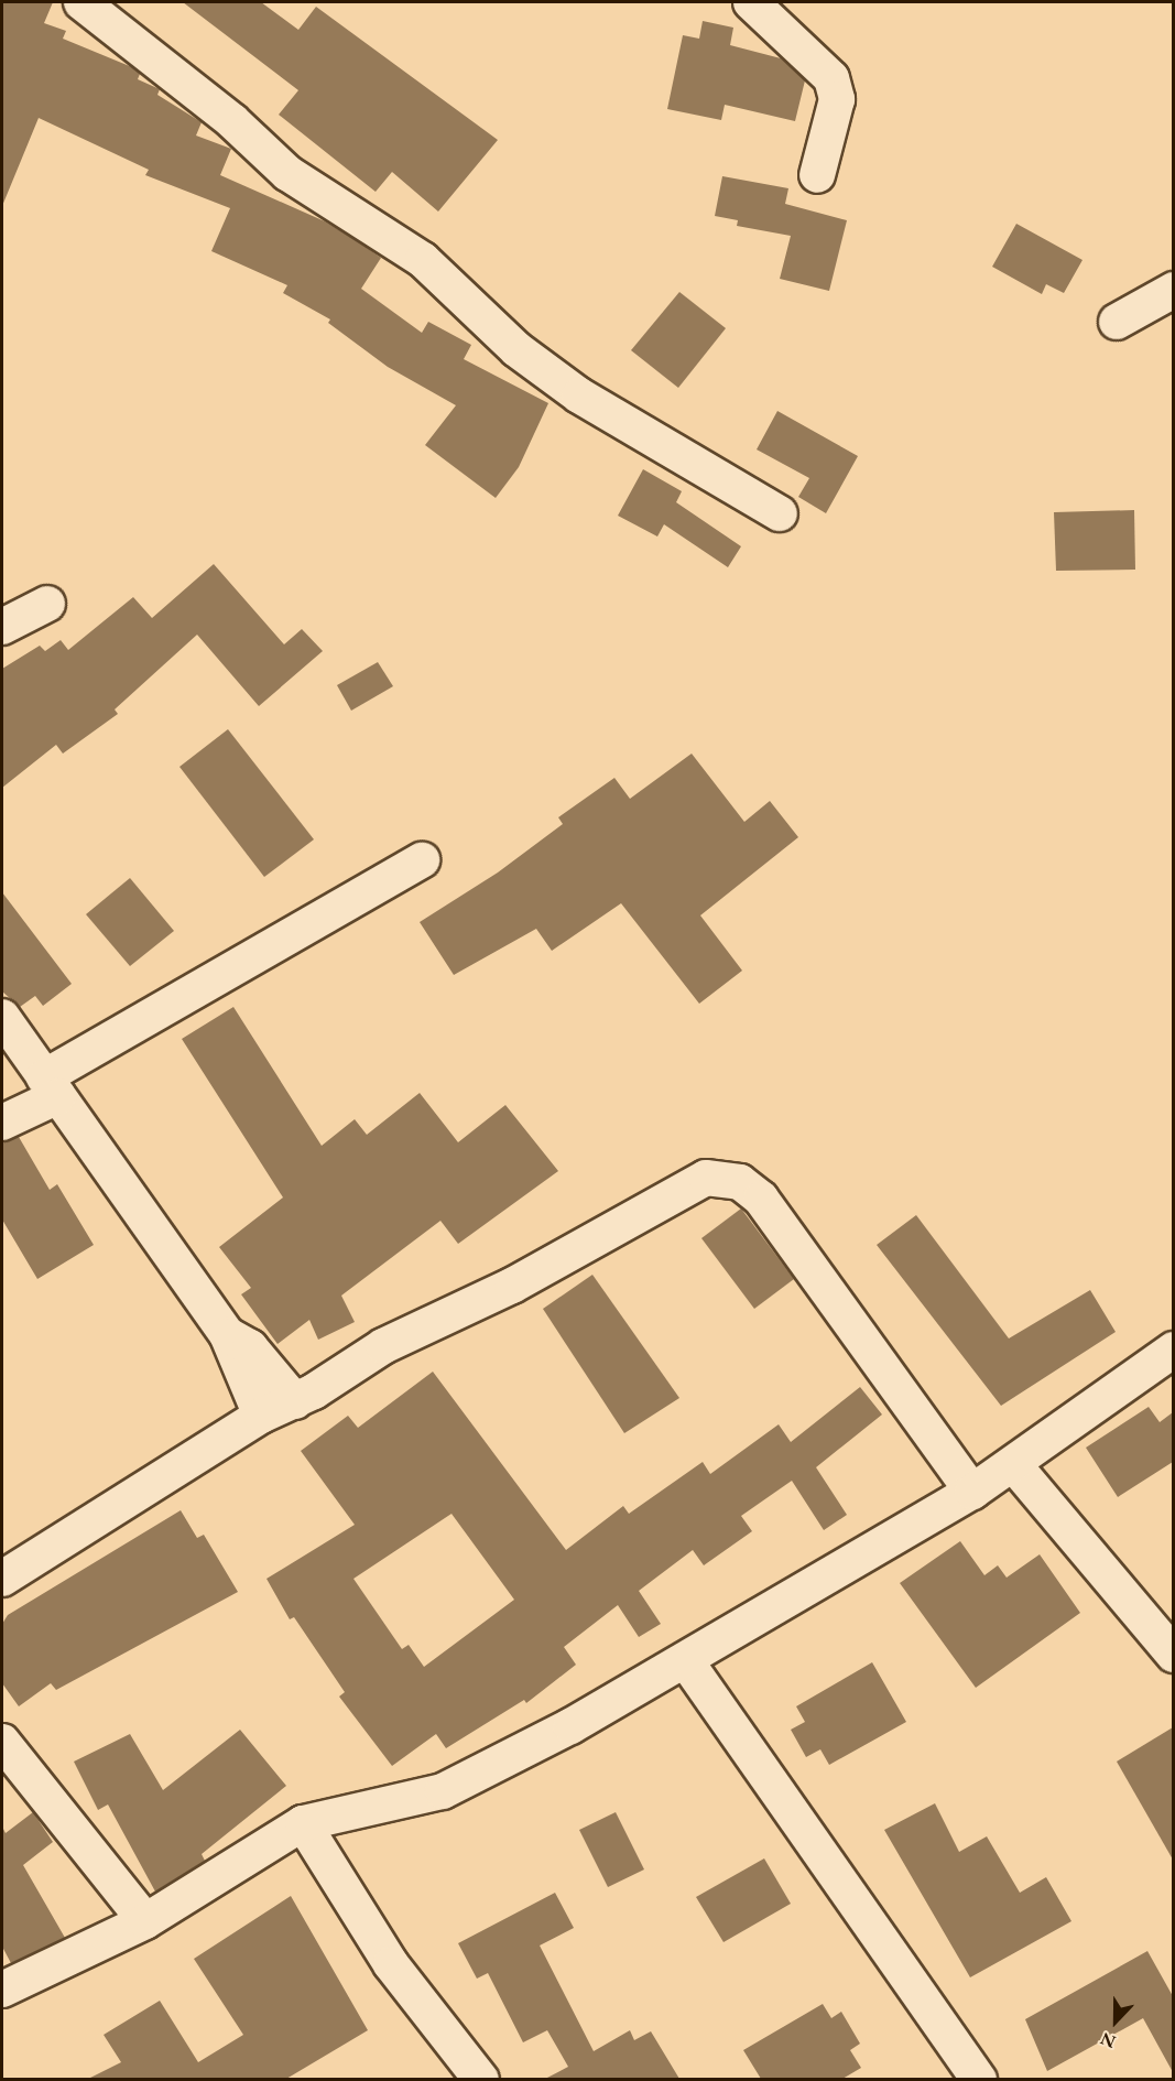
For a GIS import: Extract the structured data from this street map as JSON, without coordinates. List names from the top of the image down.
{
  "north": "bottom"
}
